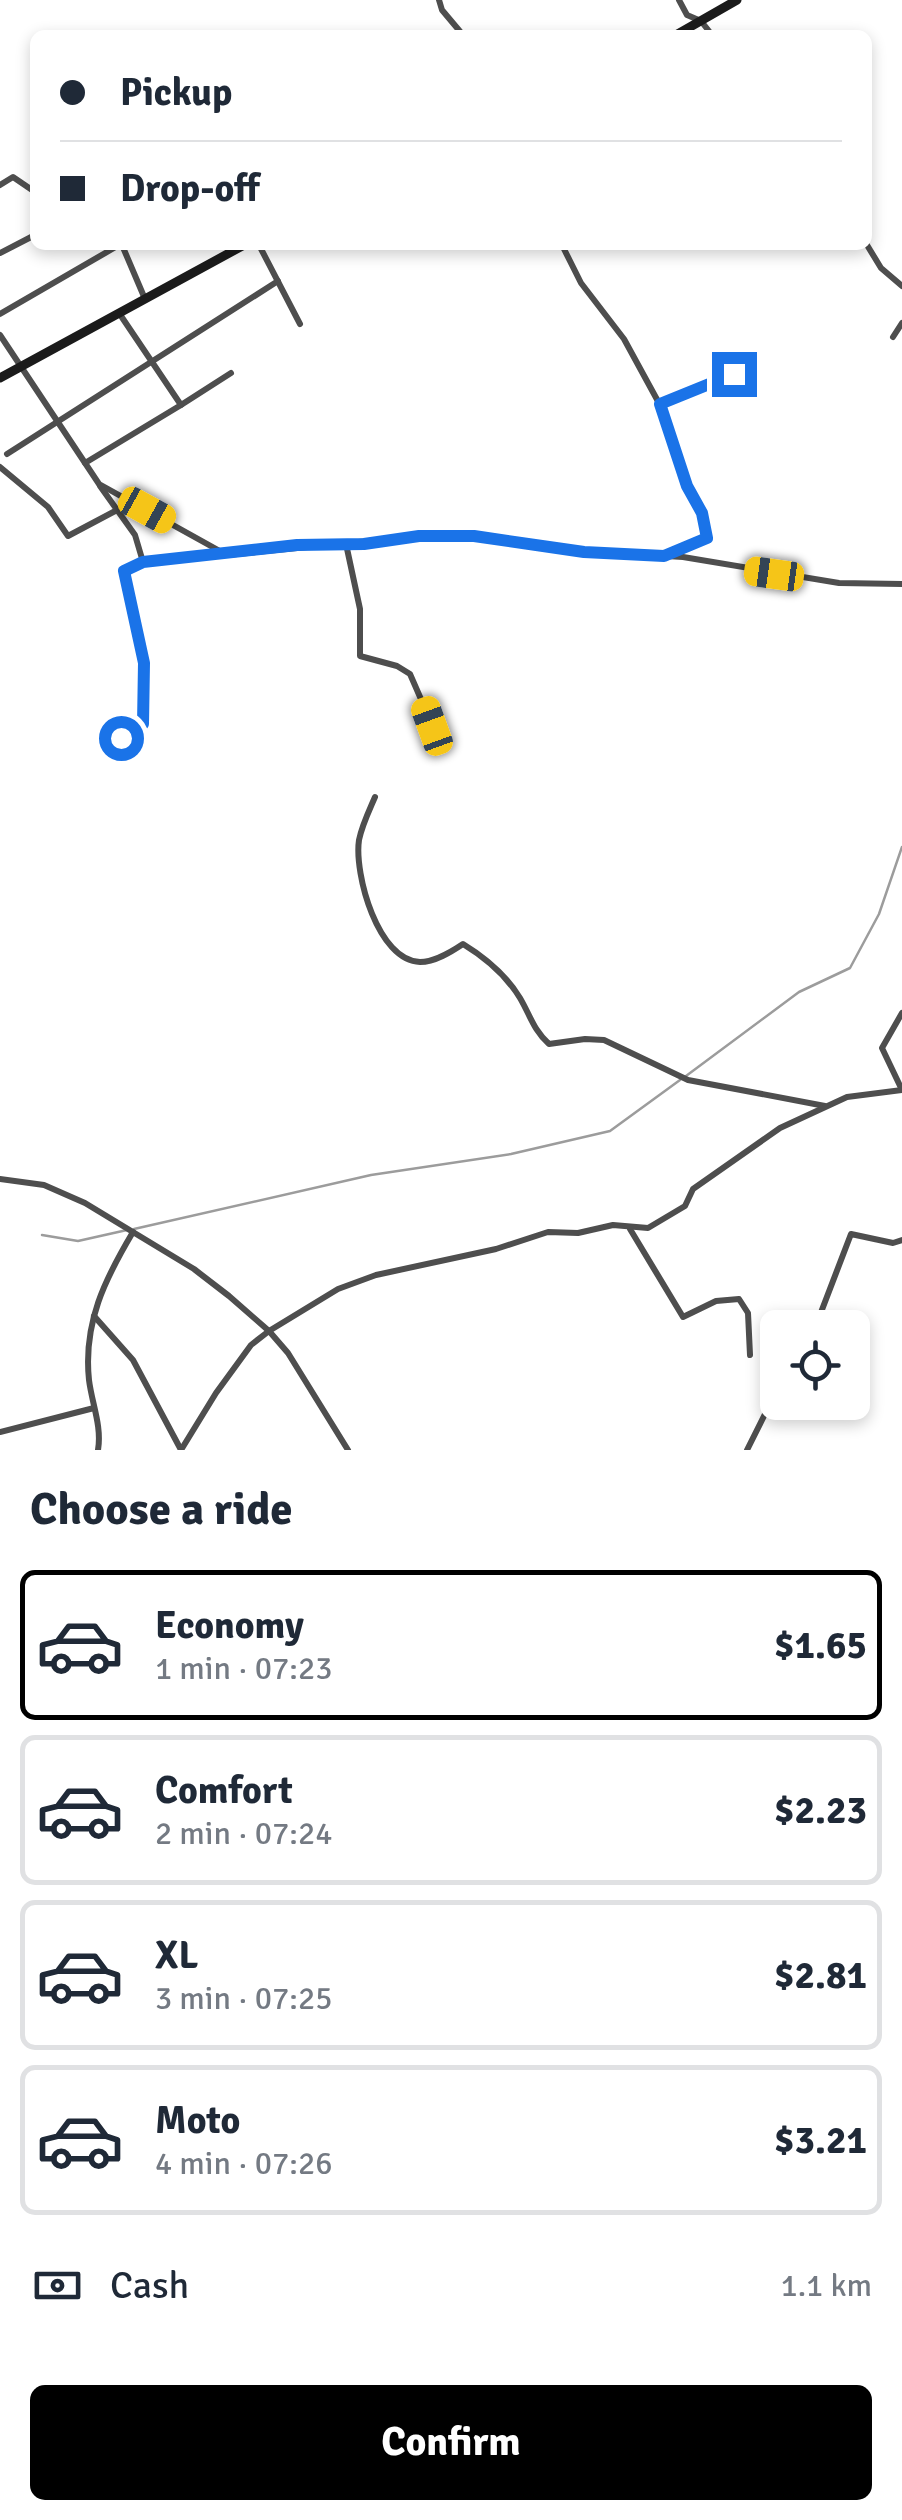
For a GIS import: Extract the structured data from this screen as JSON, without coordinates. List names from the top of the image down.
{
  "page": {
    "banner": ["Pickup", "Drop-off"],
    "heading": "Choose a ride",
    "list": [
      {
        "name": "Economy",
        "note": "1 min · 07:23",
        "value": "$1.65"
      },
      {
        "name": "Comfort",
        "note": "2 min · 07:24",
        "value": "$2.23"
      },
      {
        "name": "XL",
        "note": "3 min · 07:25",
        "value": "$2.81"
      },
      {
        "name": "Moto",
        "note": "4 min · 07:26",
        "value": "$3.21"
      }
    ],
    "pay": ["Cash", "1.1 km"],
    "buttons": "Confirm"
  }
}
